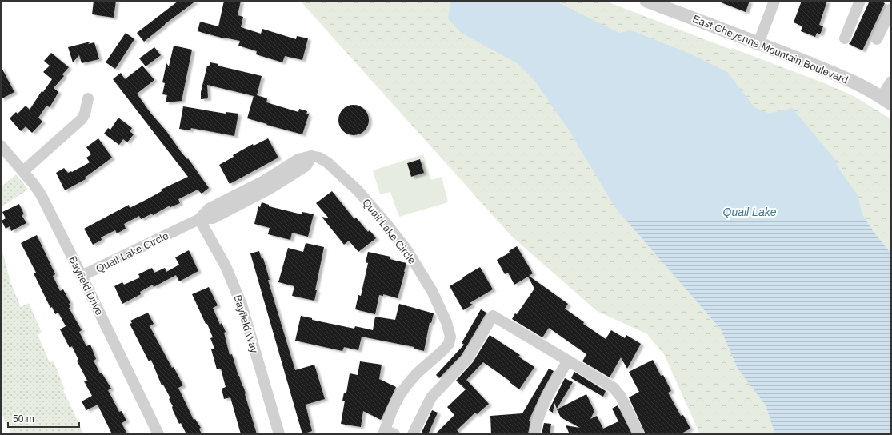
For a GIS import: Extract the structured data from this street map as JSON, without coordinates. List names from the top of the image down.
{
  "streets": {
    "street": [
      "East Cheyenne Mountain Boulevard",
      "Quail Lake Circle",
      "Bayfield Drive",
      "Bayfield Way"
    ]
  },
  "crossings": [
    ["Quail Lake Circle", "Bayfield Drive"],
    ["Quail Lake Circle", "Bayfield Way"]
  ],
  "water": ["Quail Lake"],
  "scale_bar": "50 m"
}
